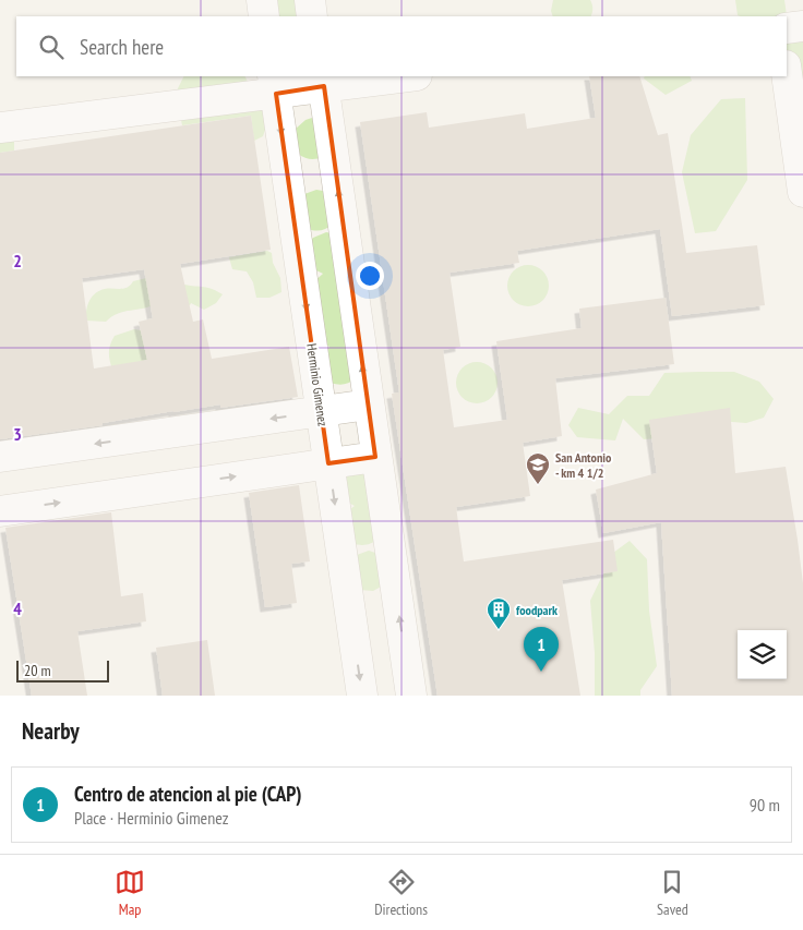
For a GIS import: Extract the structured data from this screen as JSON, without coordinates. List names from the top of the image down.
{
  "streets": {
    "street": ["Herminio Gimenez"]
  },
  "places": {
    "school or university": ["San Antonio - km 4 1/2"],
    "building": ["foodpark"]
  },
  "scale_bar": "20 m",
  "page": {
    "search": "Search here",
    "pins": "1",
    "scale": "20 m",
    "heading": "Nearby",
    "list": [
      {
        "mark": "1",
        "name": "Centro de atencion al pie (CAP)",
        "note": "Place · Herminio Gimenez",
        "value": "90 m"
      }
    ],
    "nav": ["Map", "Directions", "Saved"]
  },
  "grid": {
    "rows": ["2", "3", "4"]
  }
}
